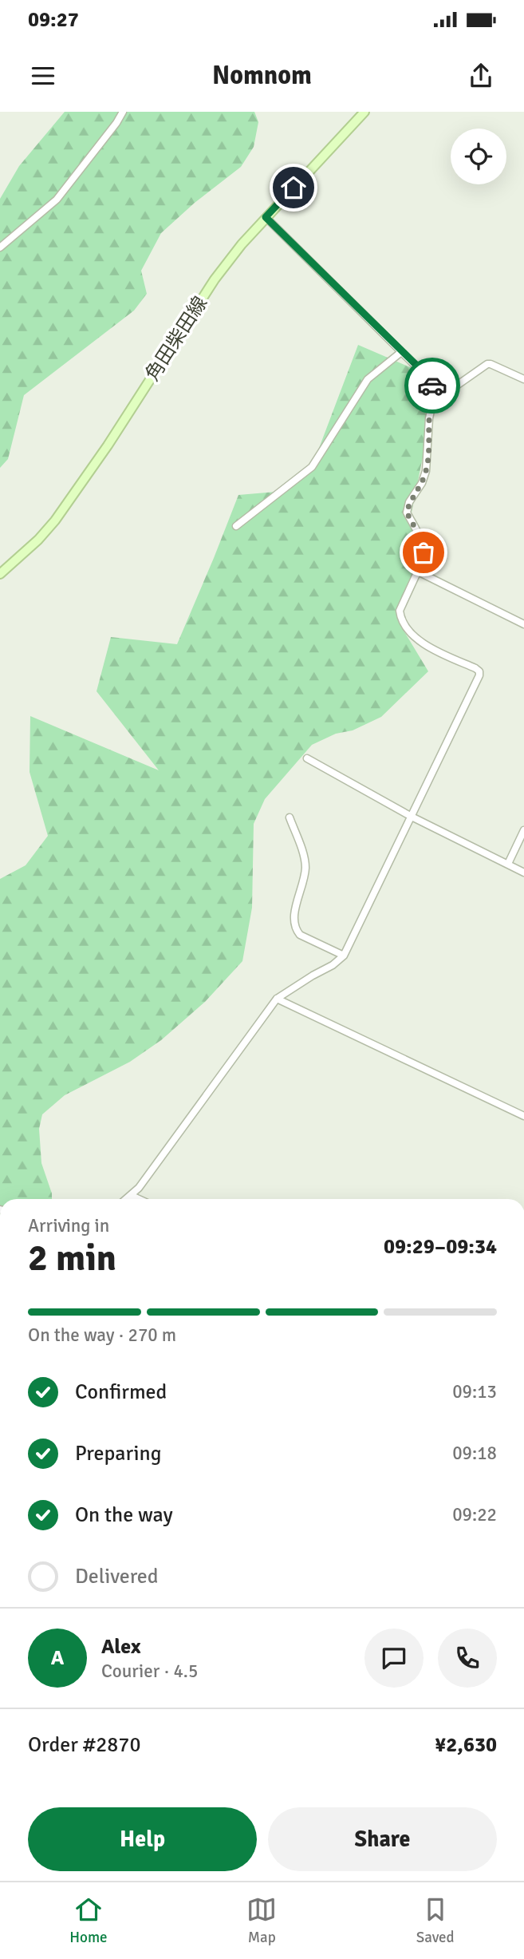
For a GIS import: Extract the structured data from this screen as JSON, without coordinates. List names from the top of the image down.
{
  "streets": {
    "main road": ["角田柴田線"]
  },
  "page": {
    "status": "09:27",
    "header": "Nomnom",
    "heading": ["2 min", "Arriving in", "09:29–09:34"],
    "panel": [
      "Alex",
      "Courier · 4.5",
      "Order #2870",
      "¥2,630"
    ],
    "bar": "On the way · 270 m",
    "list": [
      ["Confirmed", "09:13"],
      ["Preparing", "09:18"],
      ["On the way", "09:22"],
      "Delivered"
    ],
    "round": "A",
    "buttons": ["Help", "Share"],
    "tabs": ["Home", "Map", "Saved"]
  }
}
